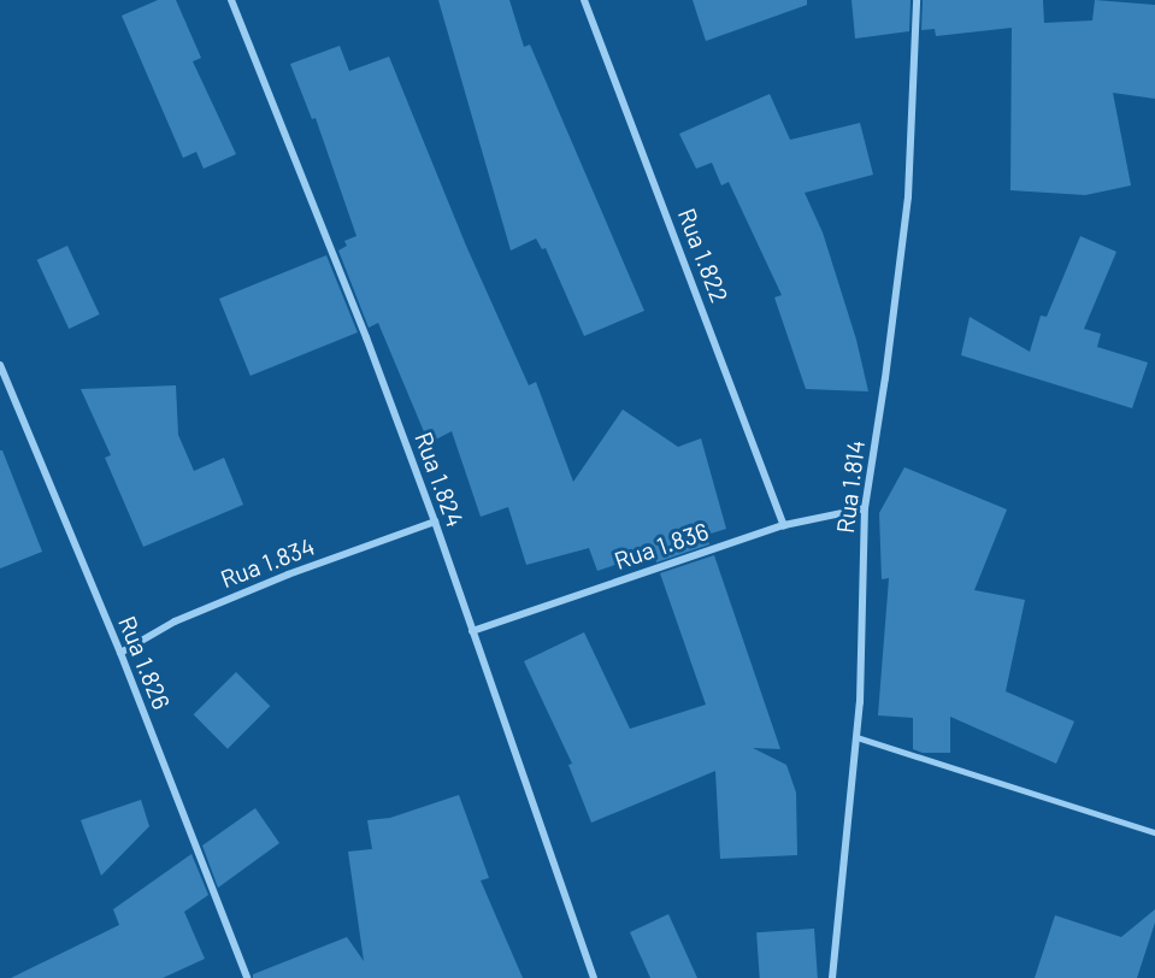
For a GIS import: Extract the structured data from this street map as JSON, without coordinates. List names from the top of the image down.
{
  "streets": {
    "street": [
      "Rua 1.822",
      "Rua 1.824",
      "Rua 1.814",
      "Rua 1.836",
      "Rua 1.834",
      "Rua 1.826"
    ]
  },
  "crossings": [
    ["Rua 1.822", "Rua 1.836"],
    ["Rua 1.824", "Rua 1.836"],
    ["Rua 1.824", "Rua 1.834"],
    ["Rua 1.814", "Rua 1.836"],
    ["Rua 1.834", "Rua 1.826"]
  ]
}
